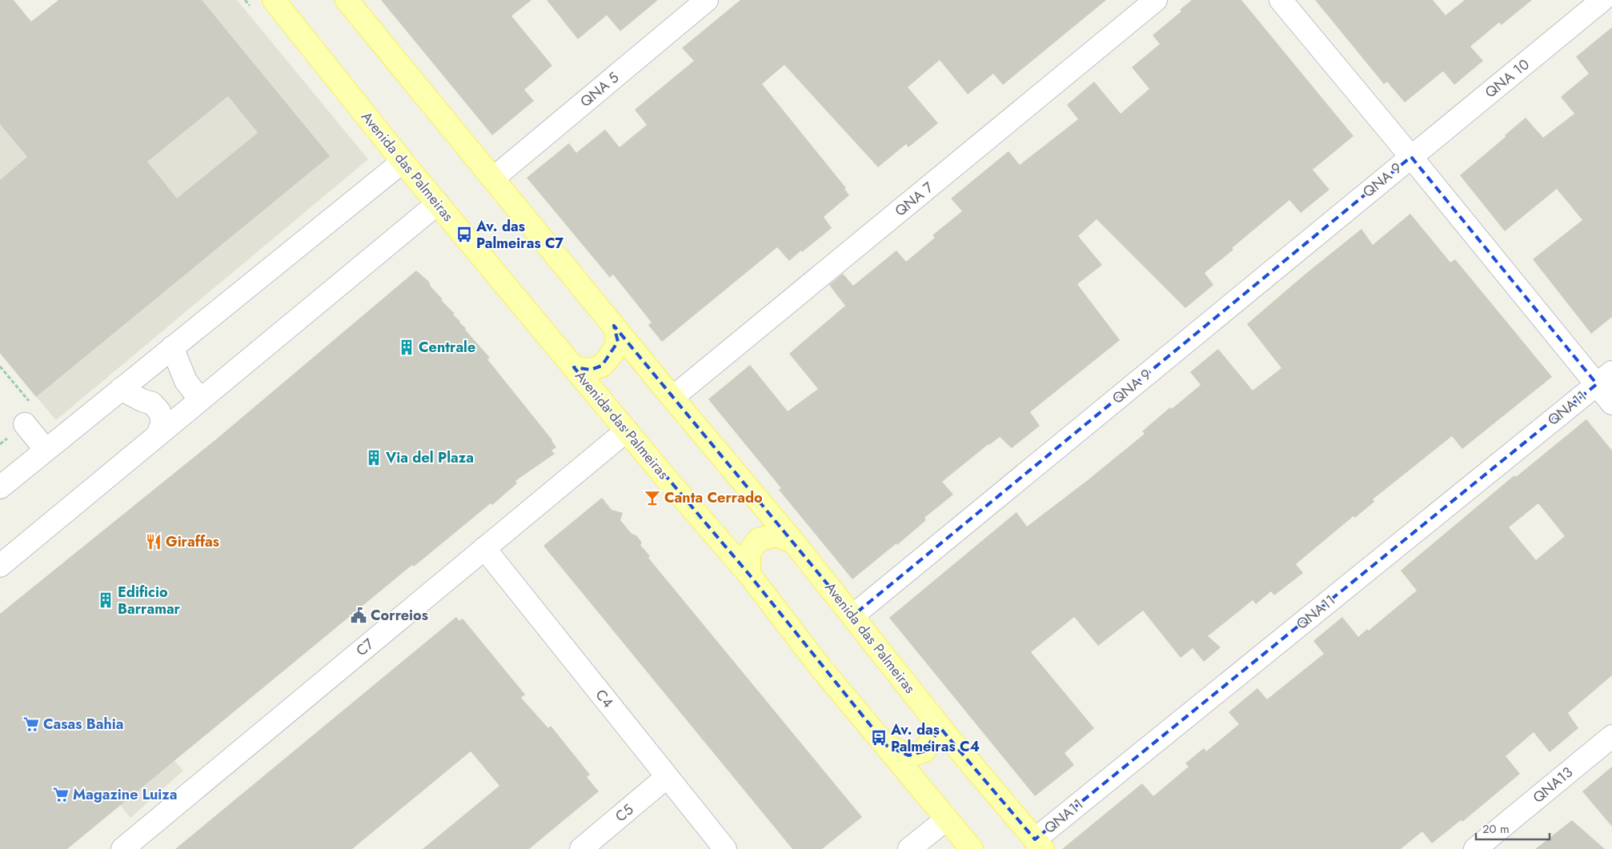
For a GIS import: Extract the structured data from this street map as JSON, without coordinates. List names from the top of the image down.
{
  "streets": {
    "main road": ["Avenida das Palmeiras"],
    "street": [
      "QNA 10",
      "QNA 5",
      "QNA 9",
      "QNA 7",
      "QNA11",
      "C7",
      "C4",
      "QNA13",
      "C5"
    ]
  },
  "crossings": [
    ["QNA 10", "QNA 9"],
    ["QNA 5", "Avenida das Palmeiras"],
    ["Avenida das Palmeiras", "QNA 9"],
    ["Avenida das Palmeiras", "QNA 7"],
    ["Avenida das Palmeiras", "QNA11"],
    ["Avenida das Palmeiras", "C7"],
    ["C7", "C4"],
    ["C4", "C5"]
  ],
  "places": {
    "bus stop": ["Av. das Palmeiras C7", "Av. das Palmeiras C4"],
    "building": ["Centrale", "Via del Plaza", "Edificio Barramar"],
    "bar": ["Canta Cerrado"],
    "restaurant": ["Giraffas"],
    "public building": ["Correios"],
    "supermarket": ["Casas Bahia", "Magazine Luiza"]
  },
  "scale_bar": "20 m"
}
